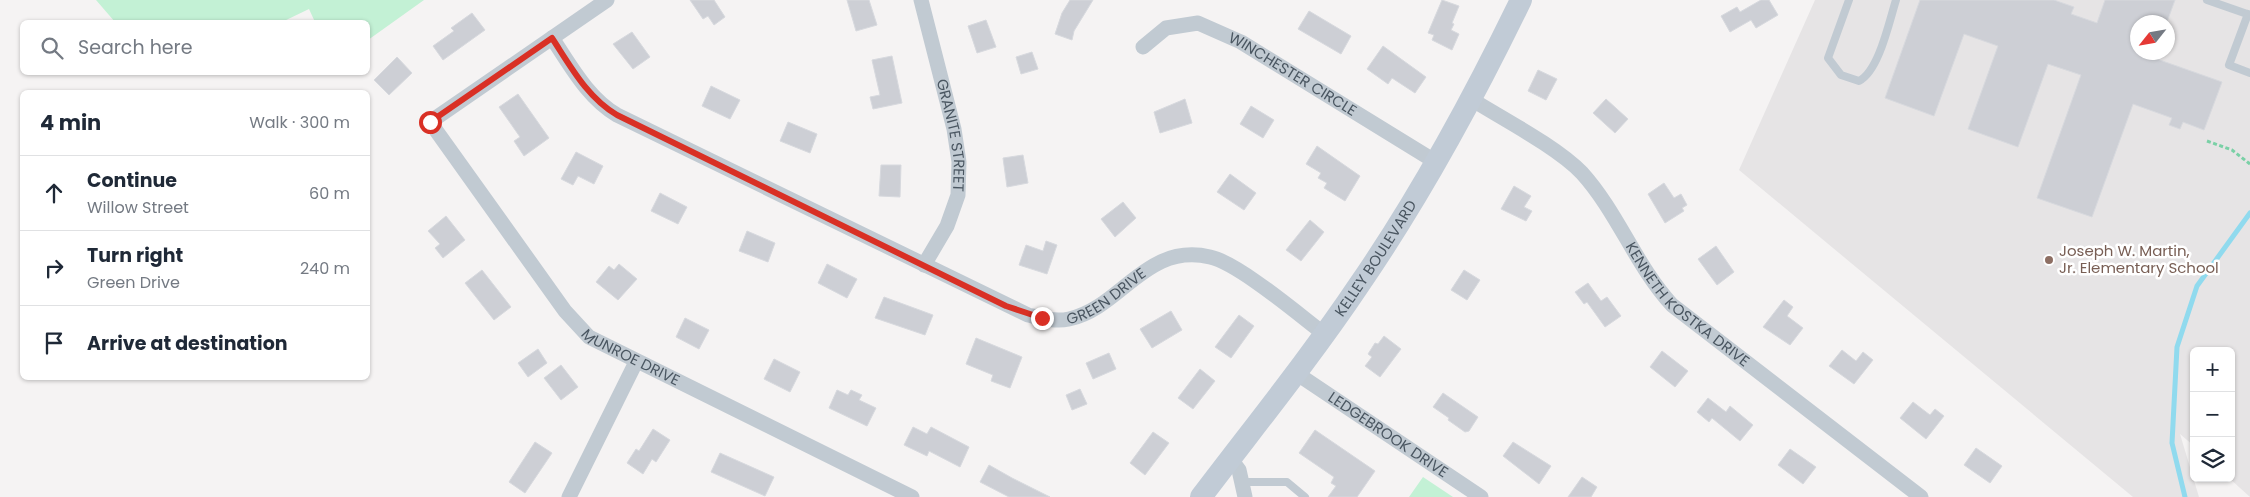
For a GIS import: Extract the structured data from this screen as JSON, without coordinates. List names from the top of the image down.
{
  "streets": {
    "main road": ["KELLEY BOULEVARD"],
    "street": [
      "WINCHESTER CIRCLE",
      "GRANITE STREET",
      "GREEN DRIVE",
      "KENNETH KOSTKA DRIVE",
      "MUNROE DRIVE",
      "LEDGEBROOK DRIVE"
    ]
  },
  "crossings": [
    ["WINCHESTER CIRCLE", "KELLEY BOULEVARD"],
    ["GRANITE STREET", "GREEN DRIVE"],
    ["KELLEY BOULEVARD", "GREEN DRIVE"],
    ["KELLEY BOULEVARD", "KENNETH KOSTKA DRIVE"],
    ["KELLEY BOULEVARD", "LEDGEBROOK DRIVE"],
    ["GREEN DRIVE", "MUNROE DRIVE"]
  ],
  "places": ["Joseph W. Martin, Jr. Elementary School"],
  "north": "bottom left",
  "page": {
    "search": "Search here",
    "heading": ["4 min", "Walk · 300 m"],
    "list": [
      ["Continue", "Willow Street", "60 m"],
      ["Turn right", "Green Drive", "240 m"],
      "Arrive at destination"
    ],
    "map_buttons": ["+", "−"]
  }
}
